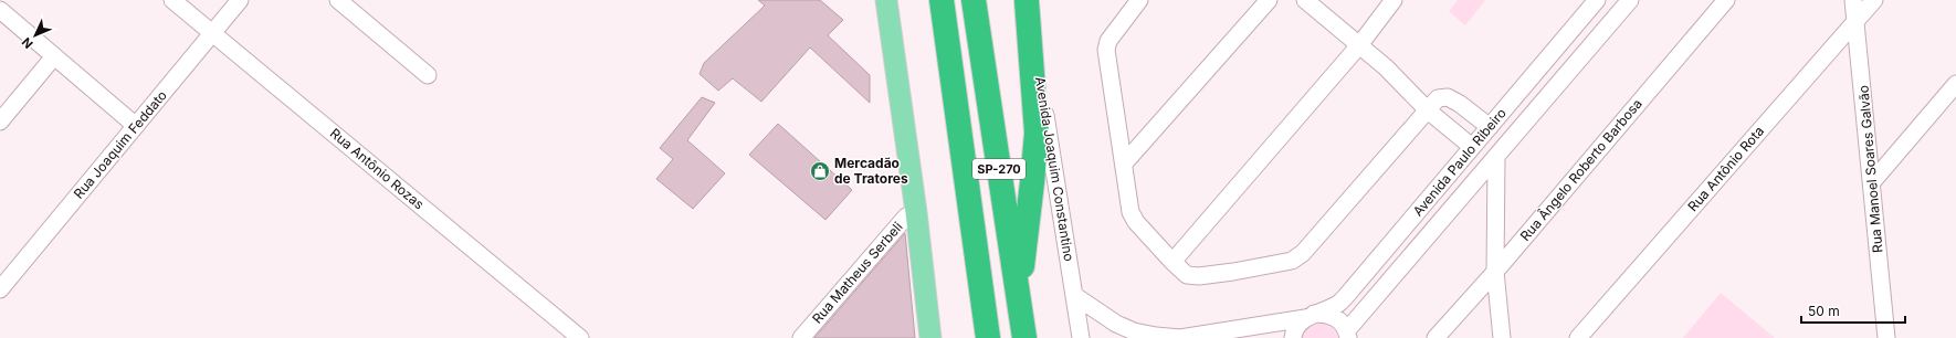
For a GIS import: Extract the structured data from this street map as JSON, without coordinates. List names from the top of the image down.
{
  "streets": {
    "highway": ["SP-270"],
    "street": [
      "Rua Joaquim Feddato",
      "Avenida Paulo Ribeiro",
      "Rua Antônio Rozas",
      "Avenida Joaquim Constantino",
      "Rua Antônio Rota",
      "Rua Manoel Soares Galvão",
      "Rua Ângelo Roberto Barbosa",
      "Rua Matheus Serbeli"
    ]
  },
  "crossings": [
    ["Rua Joaquim Feddato", "Rua Antônio Rozas"],
    ["Avenida Paulo Ribeiro", "Avenida Joaquim Constantino"],
    ["Rua Antônio Rota", "Rua Manoel Soares Galvão"]
  ],
  "places": {
    "shop": ["Mercadão de Tratores"]
  },
  "scale_bar": "50 m",
  "north": "bottom left"
}
